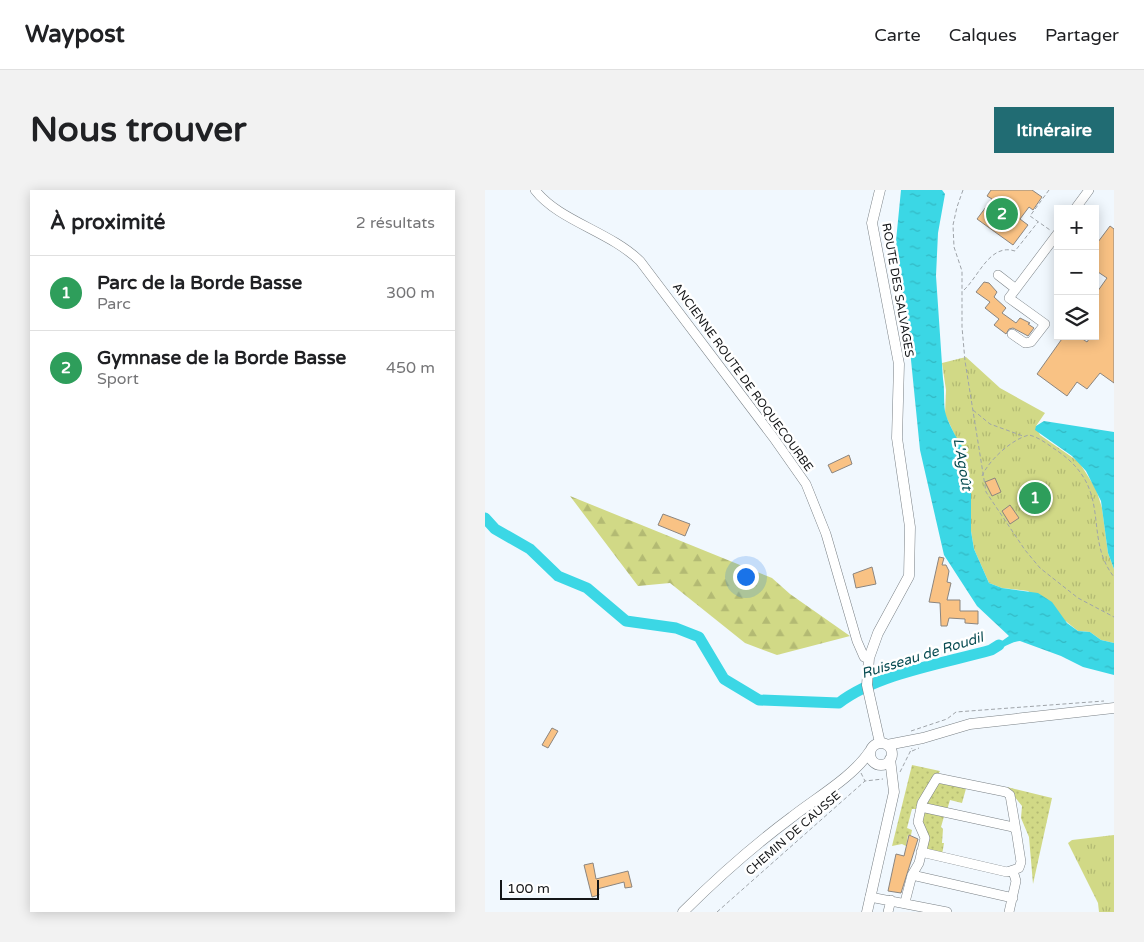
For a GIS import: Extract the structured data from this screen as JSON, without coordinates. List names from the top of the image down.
{
  "streets": {
    "main road": ["ROUTE DES SALVAGES"],
    "street": ["ANCIENNE ROUTE DE ROQUECOURBE"],
    "path": ["CHEMIN DE CAUSSE"]
  },
  "crossings": [
    ["ROUTE DES SALVAGES", "ANCIENNE ROUTE DE ROQUECOURBE"]
  ],
  "water": ["L'Agoût", "Ruisseau de Roudil"],
  "scale_bar": "100 m",
  "page": {
    "header": "Waypost",
    "nav": ["Carte", "Calques", "Partager"],
    "buttons": "Itinéraire",
    "title": "Nous trouver",
    "heading": ["À proximité", "2 résultats"],
    "pins": ["2", "1"],
    "map_buttons": ["+", "−"],
    "list": [
      {
        "mark": "1",
        "name": "Parc de la Borde Basse",
        "note": "Parc",
        "value": "300 m"
      },
      {
        "mark": "2",
        "name": "Gymnase de la Borde Basse",
        "note": "Sport",
        "value": "450 m"
      }
    ],
    "scale": "100 m"
  }
}
